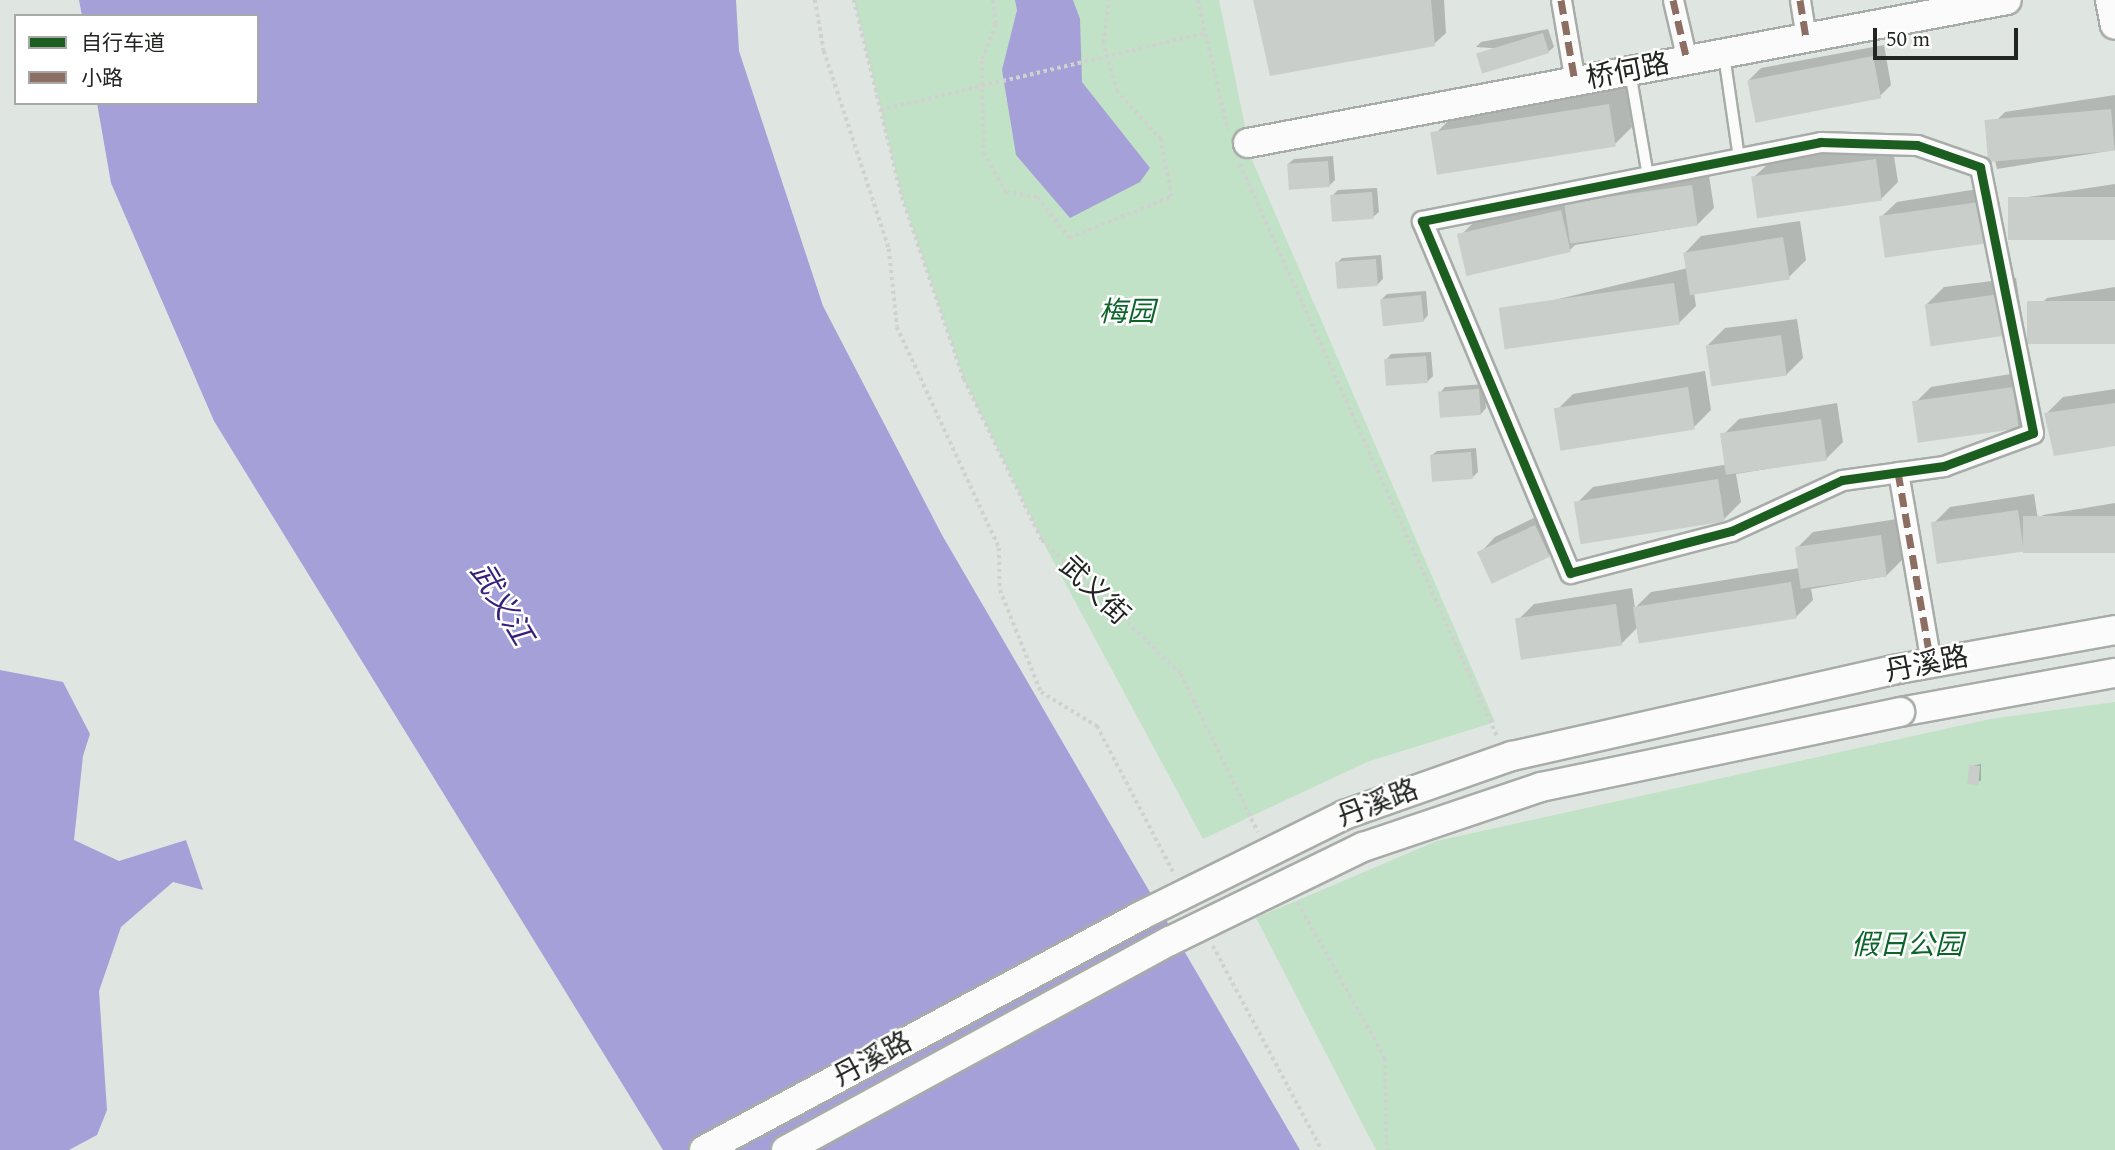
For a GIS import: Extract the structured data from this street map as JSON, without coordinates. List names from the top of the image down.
{
  "streets": {
    "main road": ["桥何路", "丹溪路"],
    "path": ["武义街"]
  },
  "water": ["武义江"],
  "parks": ["梅园", "假日公园"],
  "legend": ["自行车道", "小路"],
  "scale_bar": "50 m"
}
